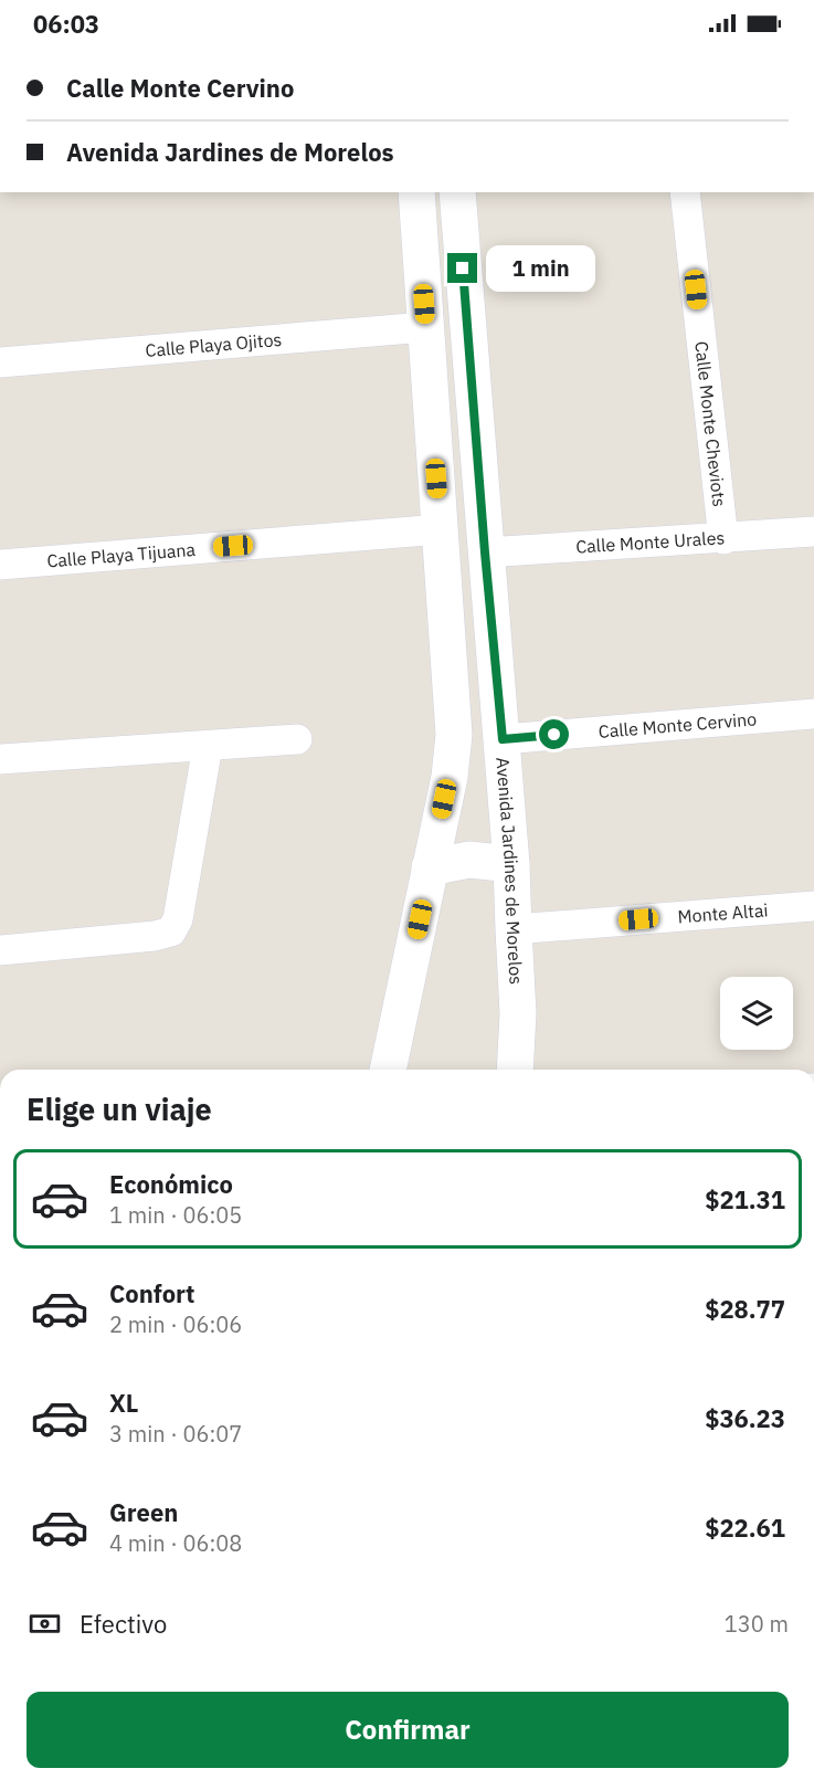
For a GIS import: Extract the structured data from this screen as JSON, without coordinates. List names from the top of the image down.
{
  "streets": {
    "main road": ["Avenida Jardines de Morelos"],
    "street": [
      "Calle Playa Ojitos",
      "Calle Monte Cheviots",
      "Calle Monte Urales",
      "Calle Playa Tijuana",
      "Calle Monte Cervino",
      "Monte Altai"
    ]
  },
  "crossings": [
    ["Calle Monte Cheviots", "Calle Monte Urales"],
    ["Calle Monte Urales", "Avenida Jardines de Morelos"],
    ["Calle Monte Cervino", "Avenida Jardines de Morelos"],
    ["Avenida Jardines de Morelos", "Monte Altai"]
  ],
  "page": {
    "status": "06:03",
    "banner": ["Calle Monte Cervino", "Avenida Jardines de Morelos"],
    "bubble": "1 min",
    "heading": "Elige un viaje",
    "list": [
      {
        "name": "Económico",
        "note": "1 min · 06:05",
        "value": "$21.31"
      },
      {
        "name": "Confort",
        "note": "2 min · 06:06",
        "value": "$28.77"
      },
      {
        "name": "XL",
        "note": "3 min · 06:07",
        "value": "$36.23"
      },
      {
        "name": "Green",
        "note": "4 min · 06:08",
        "value": "$22.61"
      }
    ],
    "pay": ["Efectivo", "130 m"],
    "buttons": "Confirmar"
  }
}
